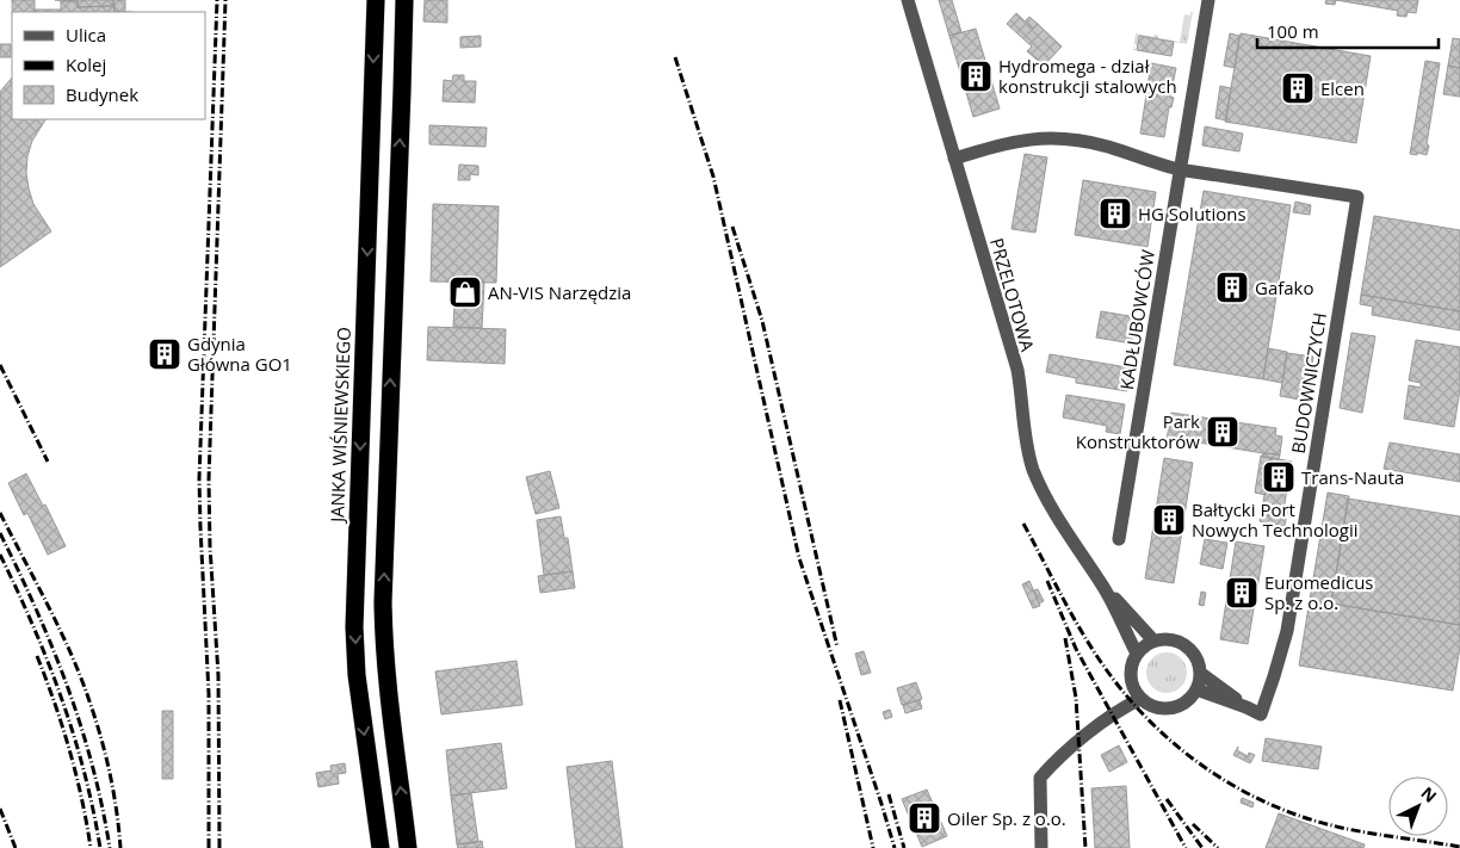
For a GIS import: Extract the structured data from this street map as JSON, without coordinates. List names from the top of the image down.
{
  "streets": {
    "highway": ["JANKA WIŚNIEWSKIEGO"],
    "street": ["PRZELOTOWA", "KADŁUBOWCÓW", "BUDOWNICZYCH"]
  },
  "crossings": [
    ["KADŁUBOWCÓW", "BUDOWNICZYCH"]
  ],
  "places": {
    "building": [
      "Hydromega - dział konstrukcji stalowych",
      "Elcen",
      "HG Solutions",
      "Gafako",
      "Gdynia Główna GO1",
      "Park Konstruktorów",
      "Trans-Nauta",
      "Bałtycki Port Nowych Technologii",
      "Euromedicus Sp. z o.o.",
      "Oiler Sp. z o.o."
    ],
    "shop": ["AN-VIS Narzędzia"]
  },
  "legend": ["Ulica", "Kolej", "Budynek"],
  "scale_bar": "100 m",
  "north": "top right"
}
